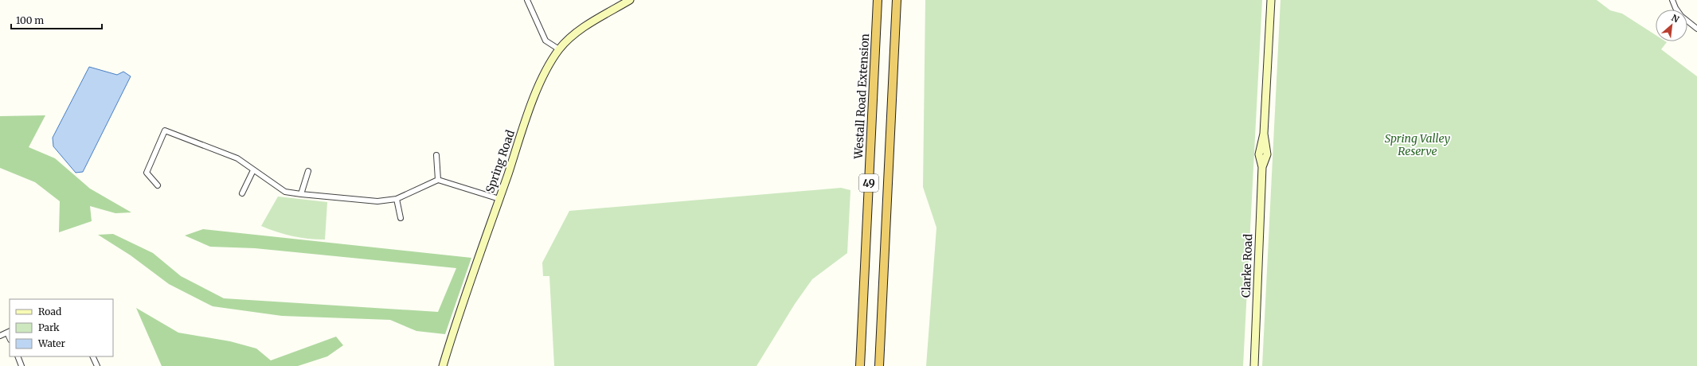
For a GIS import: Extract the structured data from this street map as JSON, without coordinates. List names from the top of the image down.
{
  "streets": {
    "highway": ["Westall Road Extension", "49"],
    "main road": ["Spring Road", "Clarke Road"]
  },
  "parks": ["Spring Valley Reserve"],
  "legend": ["Road", "Park", "Water"],
  "scale_bar": "100 m",
  "north": "top right"
}
